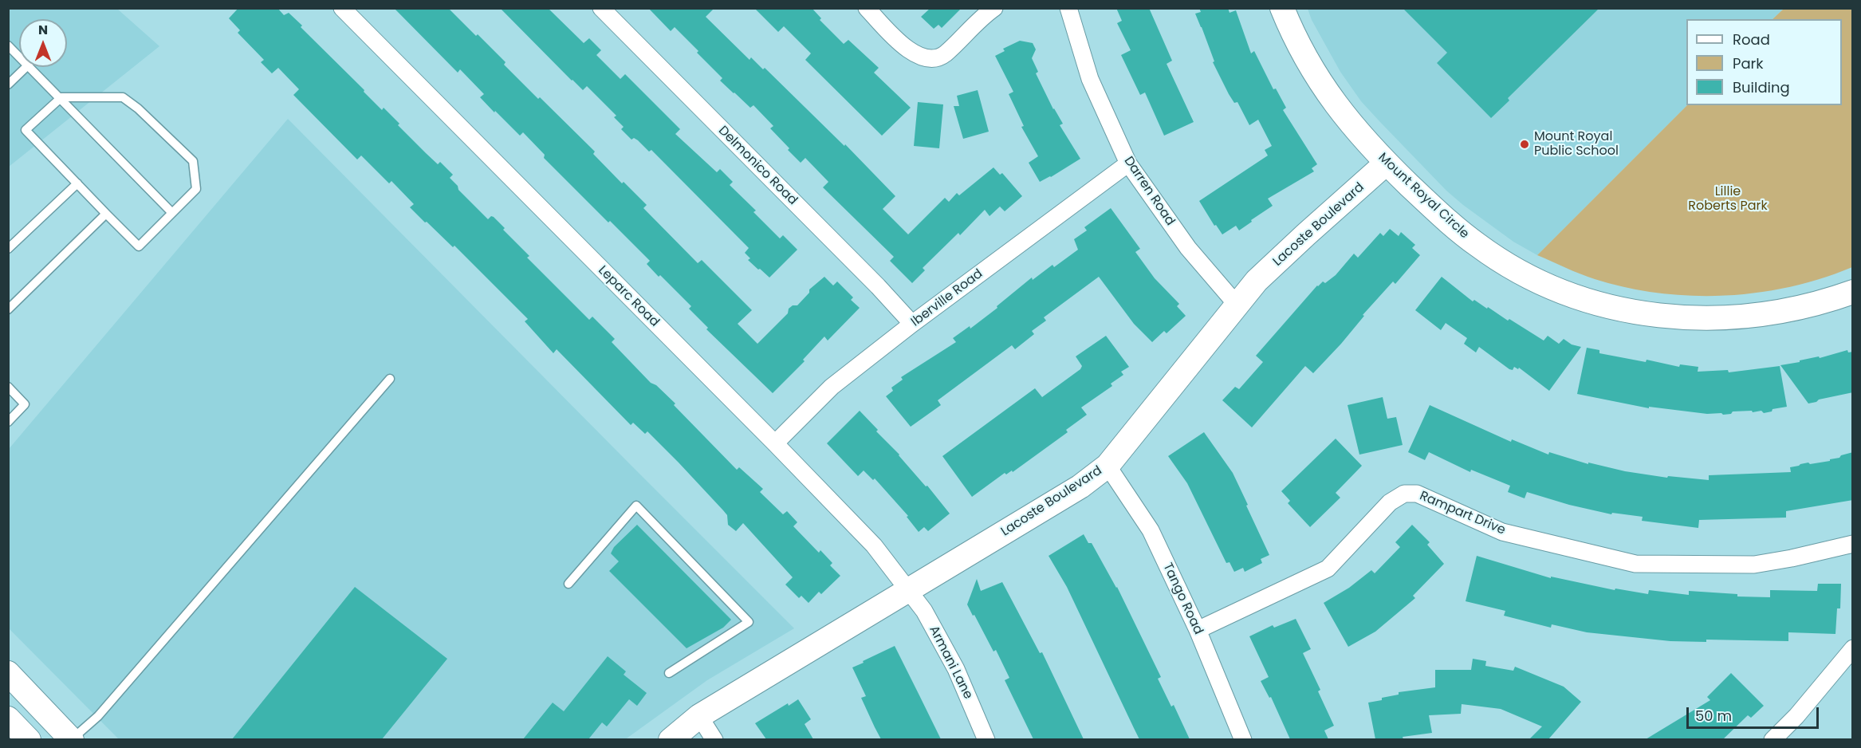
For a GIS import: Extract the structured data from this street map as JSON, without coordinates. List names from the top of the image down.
{
  "streets": {
    "street": [
      "Delmonico Road",
      "Darren Road",
      "Mount Royal Circle",
      "Lacoste Boulevard",
      "Leparc Road",
      "Iberville Road",
      "Rampart Drive",
      "Tango Road",
      "Armani Lane"
    ]
  },
  "crossings": [
    ["Delmonico Road", "Iberville Road"],
    ["Darren Road", "Lacoste Boulevard"],
    ["Darren Road", "Iberville Road"],
    ["Mount Royal Circle", "Lacoste Boulevard"],
    ["Lacoste Boulevard", "Leparc Road"],
    ["Lacoste Boulevard", "Tango Road"],
    ["Lacoste Boulevard", "Armani Lane"],
    ["Leparc Road", "Iberville Road"],
    ["Leparc Road", "Armani Lane"],
    ["Rampart Drive", "Tango Road"]
  ],
  "parks": ["Lillie Roberts Park"],
  "places": ["Mount Royal Public School"],
  "legend": ["Road", "Park", "Building"],
  "scale_bar": "50 m",
  "north": "top"
}
